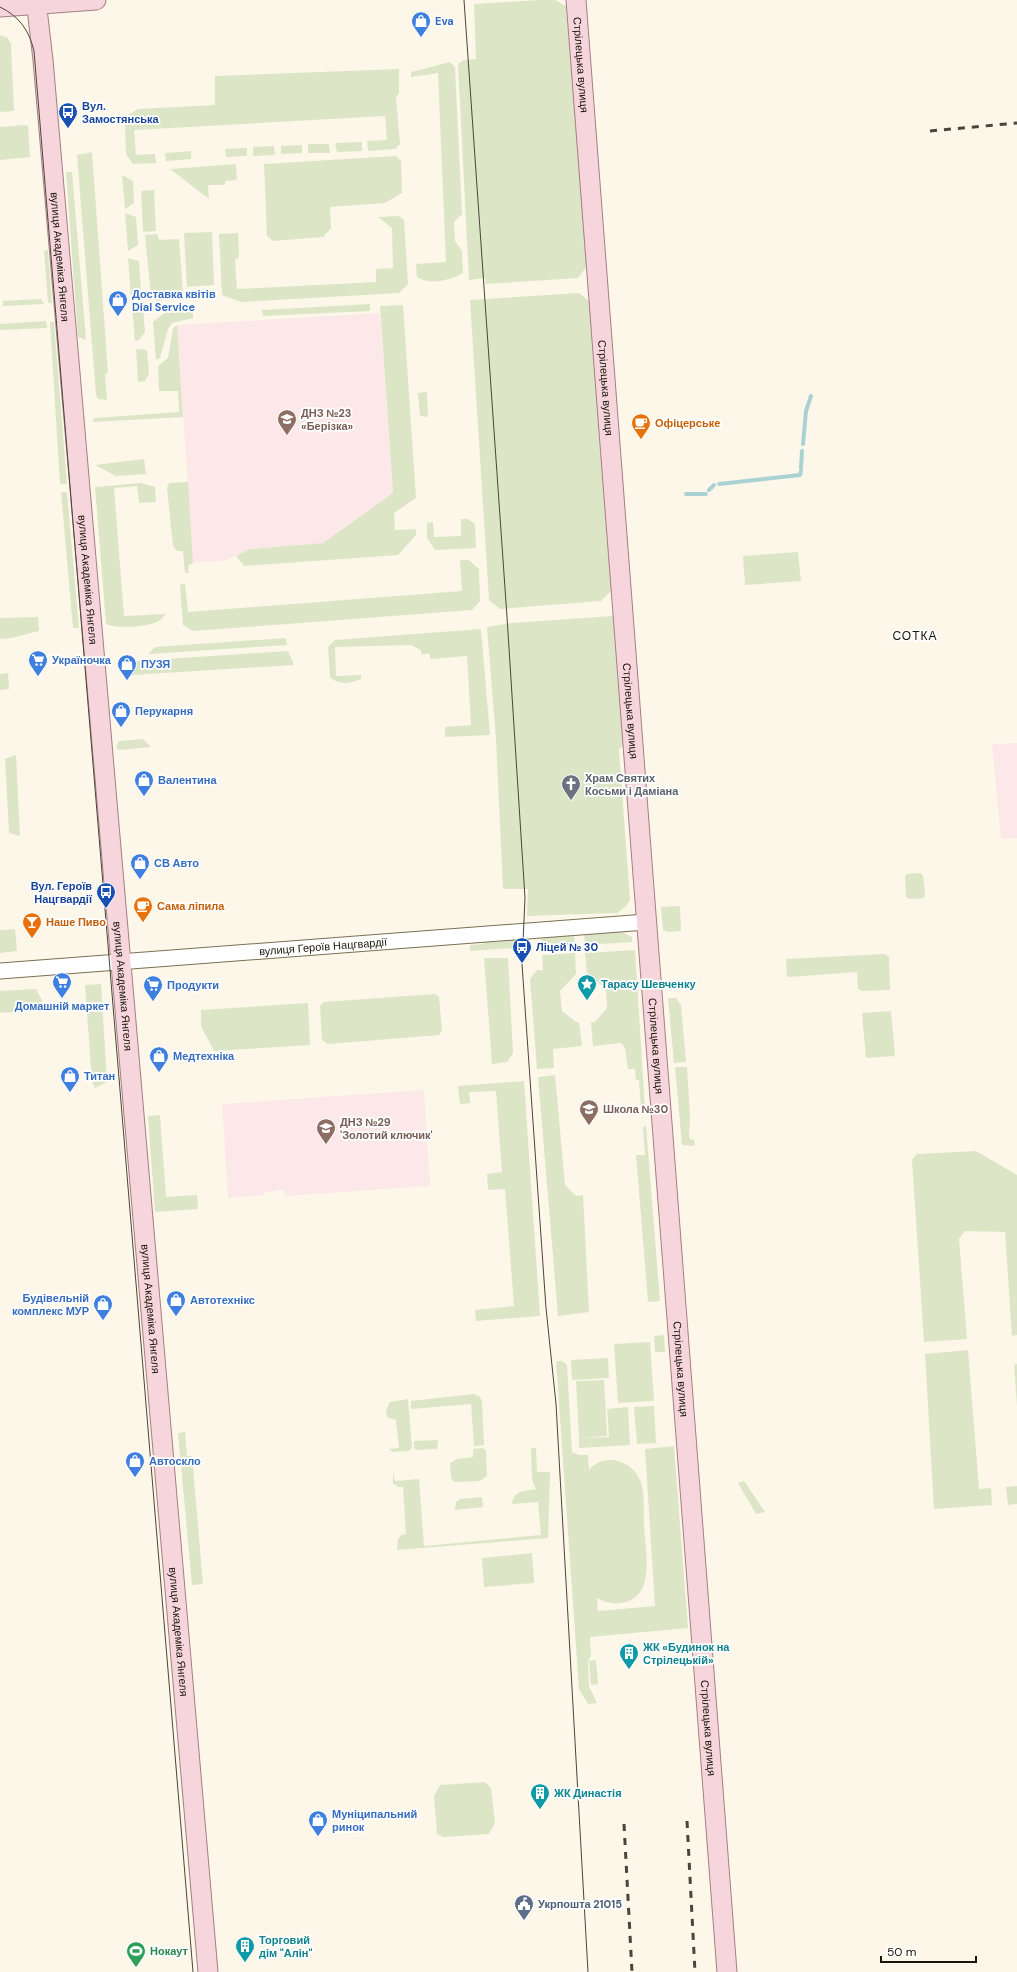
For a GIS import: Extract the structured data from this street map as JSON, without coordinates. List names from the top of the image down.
{
  "streets": {
    "main road": ["Стрілецька вулиця", "вулиця Академіка Янгеля"],
    "street": ["вулиця Героїв Нацгвардії"]
  },
  "crossings": [
    ["Стрілецька вулиця", "вулиця Героїв Нацгвардії"],
    ["вулиця Академіка Янгеля", "вулиця Героїв Нацгвардії"]
  ],
  "districts": ["СОТКА"],
  "places": {
    "shop": [
      "Eva",
      "Доставка квітів Dial Service",
      "ПУЗЯ",
      "Перукарня",
      "Валентина",
      "СВ Авто",
      "Медтехніка",
      "Титан",
      "Автотехнікс",
      "Будівельній комплекс МУР",
      "Автоскло",
      "Муніципальний ринок"
    ],
    "bus stop": ["Вул. Замостянська", "Вул. Героїв Нацгвардії", "Ліцей № 30"],
    "school or university": ["ДНЗ №23 «Берізка»", "Школа №30", "ДНЗ №29 'Золотий ключик'"],
    "cafe": ["Офіцерське", "Сама ліпила"],
    "supermarket": ["Україночка", "Домашній маркет", "Продукти"],
    "church": ["Храм Святих Косьми і Даміана"],
    "bar": ["Наше Пиво"],
    "place": ["Тарасу Шевченку"],
    "building": ["ЖК «Будинок на Стрілецькій»", "ЖК Династія", "Торговий дім \"Алін\""],
    "public building": ["Укрпошта 21015"],
    "sports": ["Нокаут"]
  },
  "scale_bar": "50 m"
}
